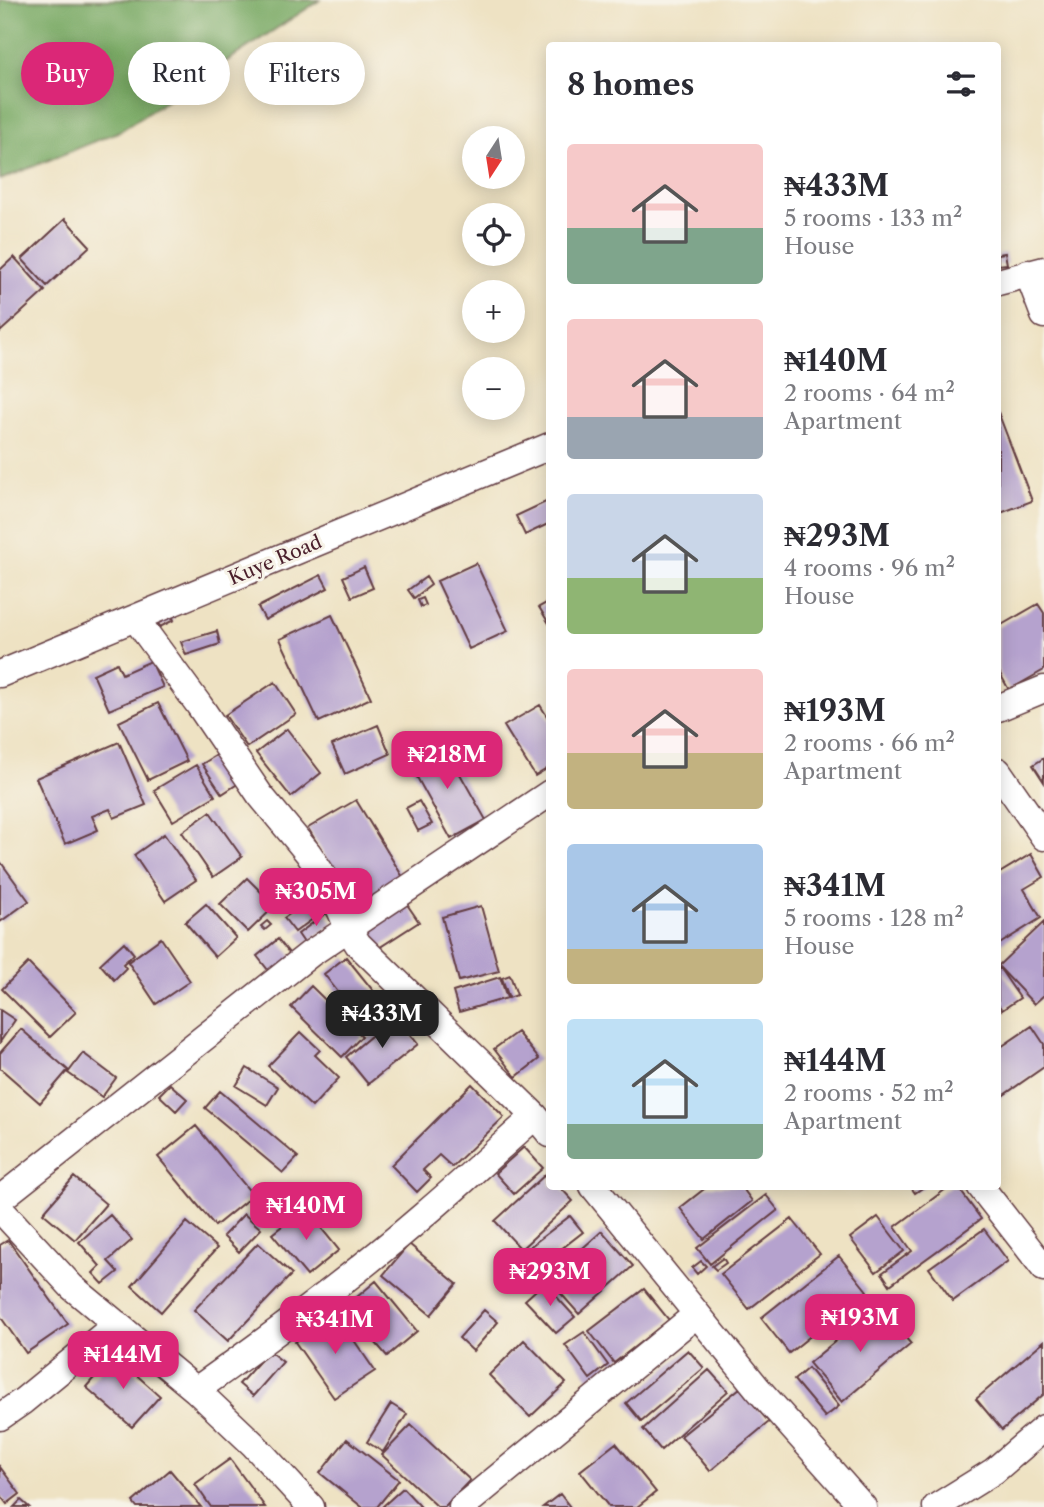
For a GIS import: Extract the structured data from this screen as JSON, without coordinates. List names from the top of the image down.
{
  "streets": {
    "street": ["Kuye Road"]
  },
  "north": "bottom",
  "page": {
    "chip": ["Buy", "Rent", "Filters"],
    "heading": "8 homes",
    "map_buttons": ["+", "−"],
    "list": [
      {
        "name": "₦433M",
        "note": "5 rooms · 133 m² · House"
      },
      {
        "name": "₦140M",
        "note": "2 rooms · 64 m² · Apartment"
      },
      {
        "name": "₦293M",
        "note": "4 rooms · 96 m² · House"
      },
      {
        "name": "₦193M",
        "note": "2 rooms · 66 m² · Apartment"
      },
      {
        "name": "₦341M",
        "note": "5 rooms · 128 m² · House"
      },
      {
        "name": "₦144M",
        "note": "2 rooms · 52 m² · Apartment"
      }
    ],
    "price": [
      "₦218M",
      "₦305M",
      "₦433M",
      "₦140M",
      "₦293M",
      "₦193M",
      "₦341M",
      "₦144M"
    ]
  }
}
